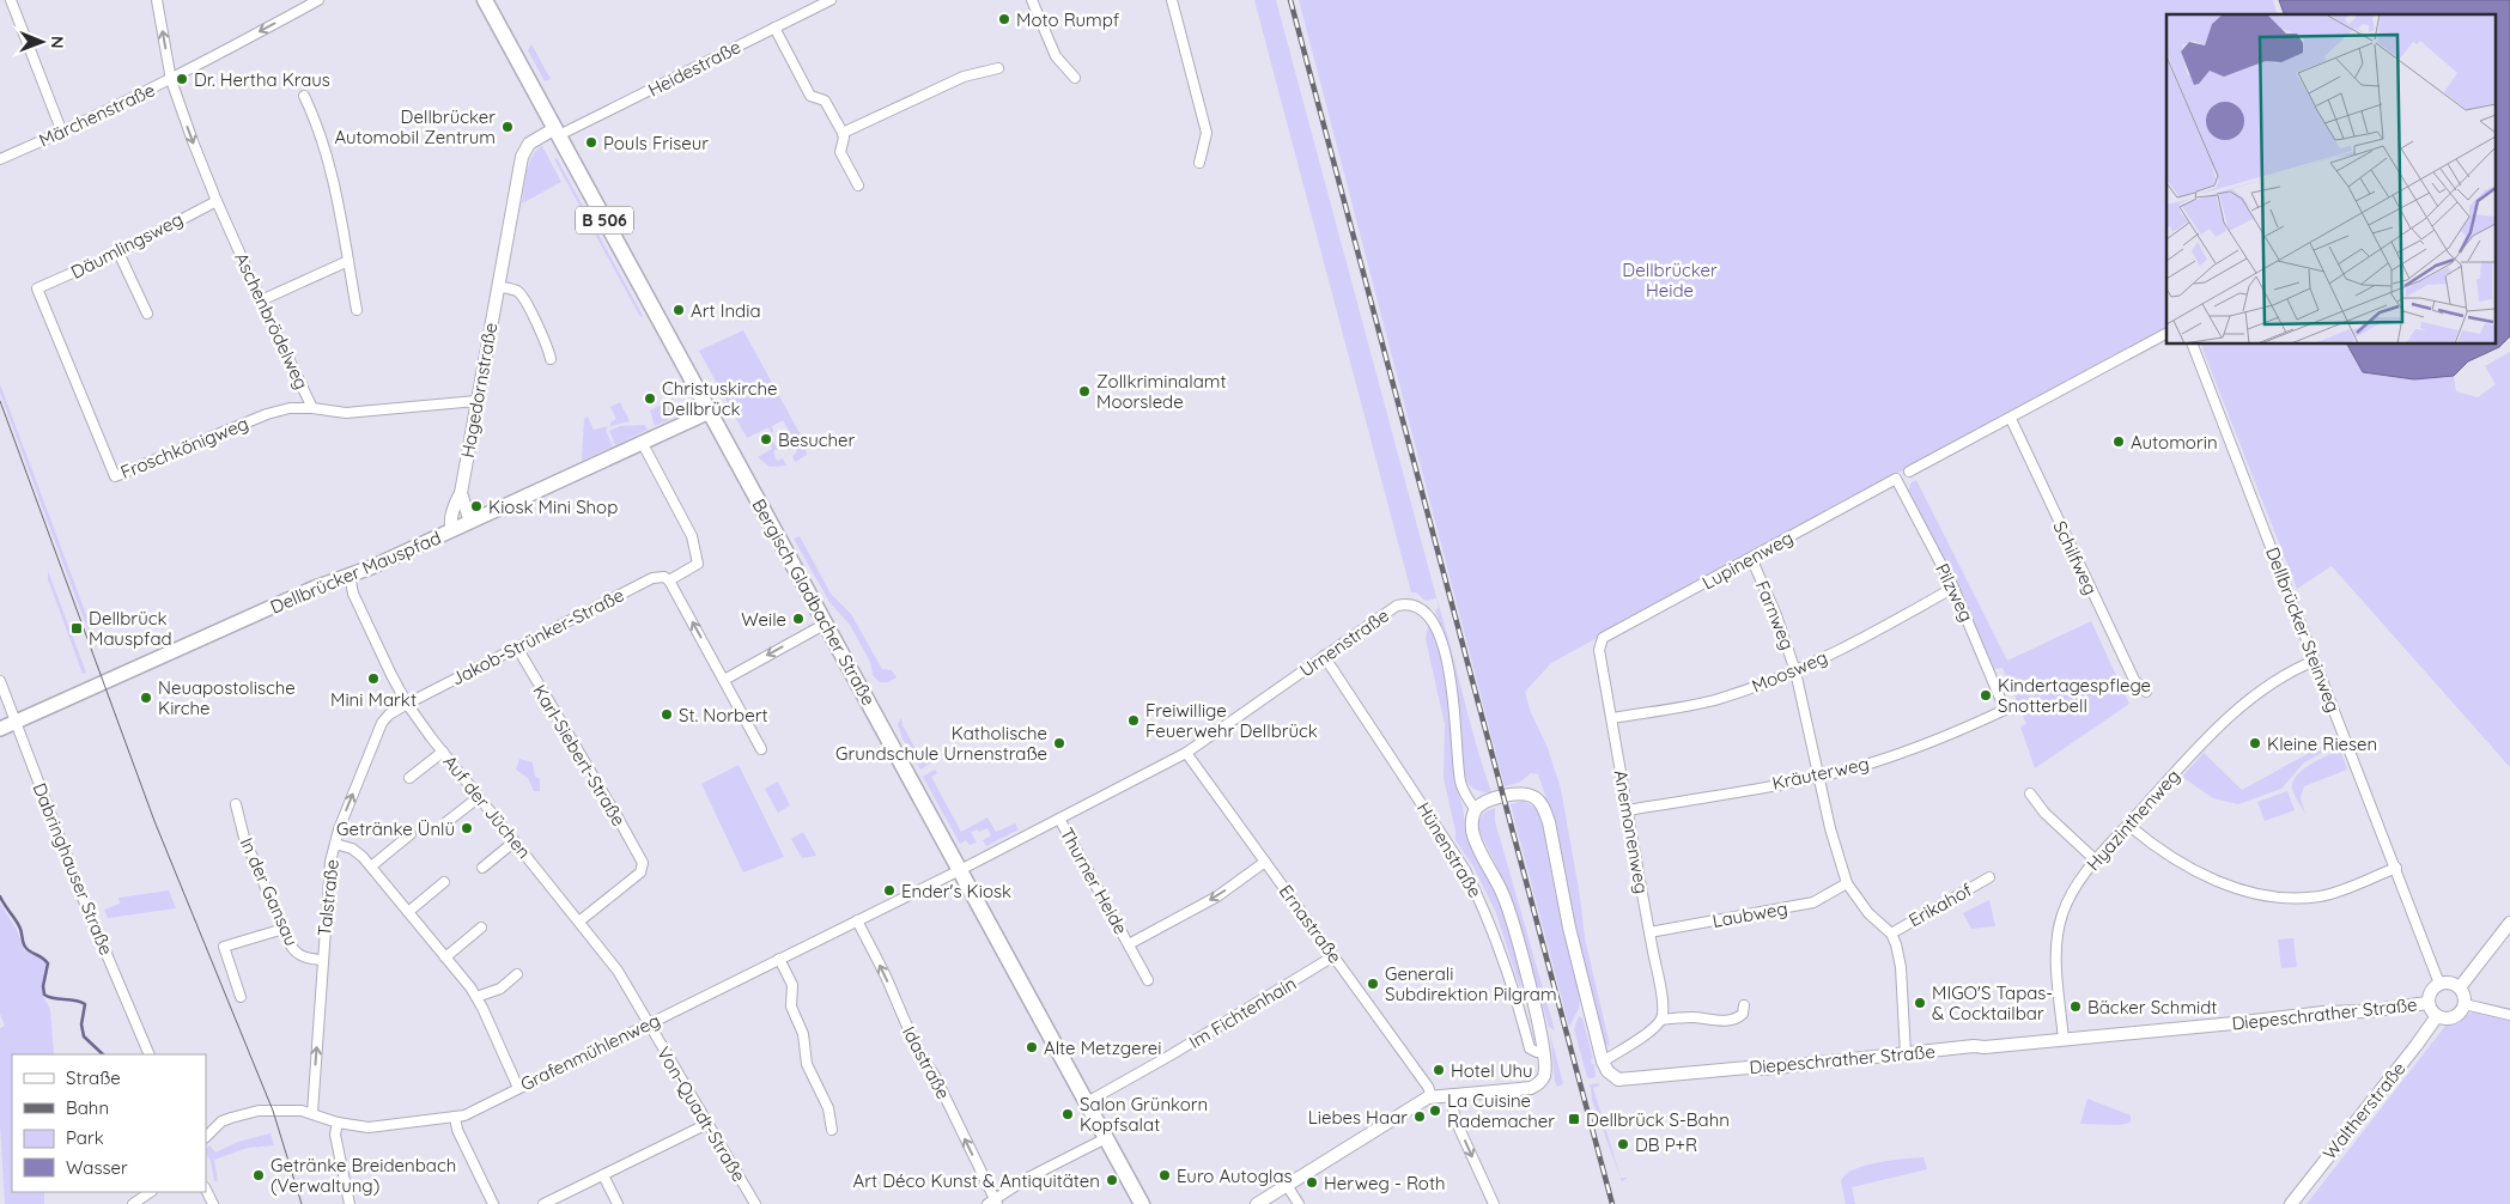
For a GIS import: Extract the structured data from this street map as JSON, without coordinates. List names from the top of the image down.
{
  "streets": {
    "main road": ["B 506", "Dellbrücker Mauspfad", "Bergisch Gladbacher Straße"],
    "street": [
      "Heidestraße",
      "Märchenstraße",
      "Däumlingsweg",
      "Aschenbrödelweg",
      "Hagedornstraße",
      "Froschkönigweg",
      "Schilfweg",
      "Lupinenweg",
      "Pilzweg",
      "Farnweg",
      "Dellbrücker Steinweg",
      "Jakob-Strünker-Straße",
      "Urnenstraße",
      "Moosweg",
      "Karl-Siebert-Straße",
      "Kräuterweg",
      "Auf der Jüchen",
      "Hyazinthenweg",
      "Anemonenweg",
      "Hünenstraße",
      "Dabringhauser Straße",
      "Thurner Heide",
      "In der Gansau",
      "Talstraße",
      "Erikahof",
      "Laubweg",
      "Ernastraße",
      "Im Fichtenhain",
      "Diepeschrather Straße",
      "Grafenmühlenweg",
      "Idastraße",
      "Waltherstraße",
      "Von-Quadt-Straße"
    ]
  },
  "crossings": [
    ["Heidestraße", "Hagedornstraße"],
    ["Heidestraße", "Bergisch Gladbacher Straße"],
    ["Märchenstraße", "Aschenbrödelweg"],
    ["Däumlingsweg", "Aschenbrödelweg"],
    ["Däumlingsweg", "Froschkönigweg"],
    ["Aschenbrödelweg", "Hagedornstraße"],
    ["Aschenbrödelweg", "Froschkönigweg"],
    ["Hagedornstraße", "Dellbrücker Mauspfad"],
    ["Hagedornstraße", "Bergisch Gladbacher Straße"],
    ["Lupinenweg", "Pilzweg"],
    ["Lupinenweg", "Farnweg"],
    ["Lupinenweg", "Anemonenweg"],
    ["Dellbrücker Mauspfad", "Bergisch Gladbacher Straße"],
    ["Dellbrücker Mauspfad", "Jakob-Strünker-Straße"],
    ["Dellbrücker Mauspfad", "Auf der Jüchen"],
    ["Dellbrücker Mauspfad", "Dabringhauser Straße"],
    ["Pilzweg", "Moosweg"],
    ["Pilzweg", "Kräuterweg"],
    ["Bergisch Gladbacher Straße", "Urnenstraße"],
    ["Bergisch Gladbacher Straße", "Im Fichtenhain"],
    ["Bergisch Gladbacher Straße", "Grafenmühlenweg"],
    ["Farnweg", "Moosweg"],
    ["Farnweg", "Kräuterweg"],
    ["Farnweg", "Erikahof"],
    ["Farnweg", "Laubweg"],
    ["Dellbrücker Steinweg", "Hyazinthenweg"],
    ["Dellbrücker Steinweg", "Diepeschrather Straße"],
    ["Dellbrücker Steinweg", "Waltherstraße"],
    ["Jakob-Strünker-Straße", "Karl-Siebert-Straße"],
    ["Jakob-Strünker-Straße", "Auf der Jüchen"],
    ["Jakob-Strünker-Straße", "Talstraße"],
    ["Urnenstraße", "Hünenstraße"],
    ["Urnenstraße", "Thurner Heide"],
    ["Urnenstraße", "Ernastraße"],
    ["Urnenstraße", "Grafenmühlenweg"],
    ["Moosweg", "Anemonenweg"],
    ["Karl-Siebert-Straße", "Auf der Jüchen"],
    ["Kräuterweg", "Anemonenweg"],
    ["Auf der Jüchen", "Talstraße"],
    ["Auf der Jüchen", "Grafenmühlenweg"],
    ["Auf der Jüchen", "Von-Quadt-Straße"],
    ["Hyazinthenweg", "Diepeschrather Straße"],
    ["Anemonenweg", "Laubweg"],
    ["Thurner Heide", "Ernastraße"],
    ["In der Gansau", "Talstraße"],
    ["Talstraße", "Grafenmühlenweg"],
    ["Erikahof", "Laubweg"],
    ["Erikahof", "Diepeschrather Straße"],
    ["Ernastraße", "Im Fichtenhain"],
    ["Diepeschrather Straße", "Waltherstraße"],
    ["Grafenmühlenweg", "Idastraße"],
    ["Grafenmühlenweg", "Von-Quadt-Straße"]
  ],
  "one_way": [
    "Märchenstraße",
    "Thurner Heide",
    "Talstraße",
    "Idastraße"
  ],
  "parks": ["Dellbrücker Heide"],
  "places": {
    "other": [
      "Moto Rumpf",
      "Dr. Hertha Kraus",
      "Dellbrücker Automobil Zentrum",
      "Pouls Friseur",
      "Art India",
      "Zollkriminalamt Moorslede",
      "Christuskirche Dellbrück",
      "Besucher",
      "Automorin",
      "Kiosk Mini Shop",
      "Weile",
      "Mini Markt",
      "Kindertagespflege Snotterbell",
      "Neuapostolische Kirche",
      "St. Norbert",
      "Freiwillige Feuerwehr Dellbrück",
      "Katholische Grundschule Urnenstraße",
      "Kleine Riesen",
      "Getränke Ünlü",
      "Ender's Kiosk",
      "Generali Subdirektion Pilgram",
      "MIGO'S Tapas- & Cocktailbar",
      "Bäcker Schmidt",
      "Alte Metzgerei",
      "Hotel Uhu",
      "La Cuisine Rademacher",
      "Salon Grünkorn Kopfsalat",
      "Liebes Haar",
      "DB P+R",
      "Getränke Breidenbach (Verwaltung)",
      "Euro Autoglas",
      "Art Déco Kunst & Antiquitäten",
      "Herweg - Roth"
    ],
    "transit": ["Dellbrück Mauspfad", "Dellbrück S-Bahn"]
  },
  "legend": [
    "Straße",
    "Bahn",
    "Park",
    "Wasser"
  ],
  "north": "right"
}
